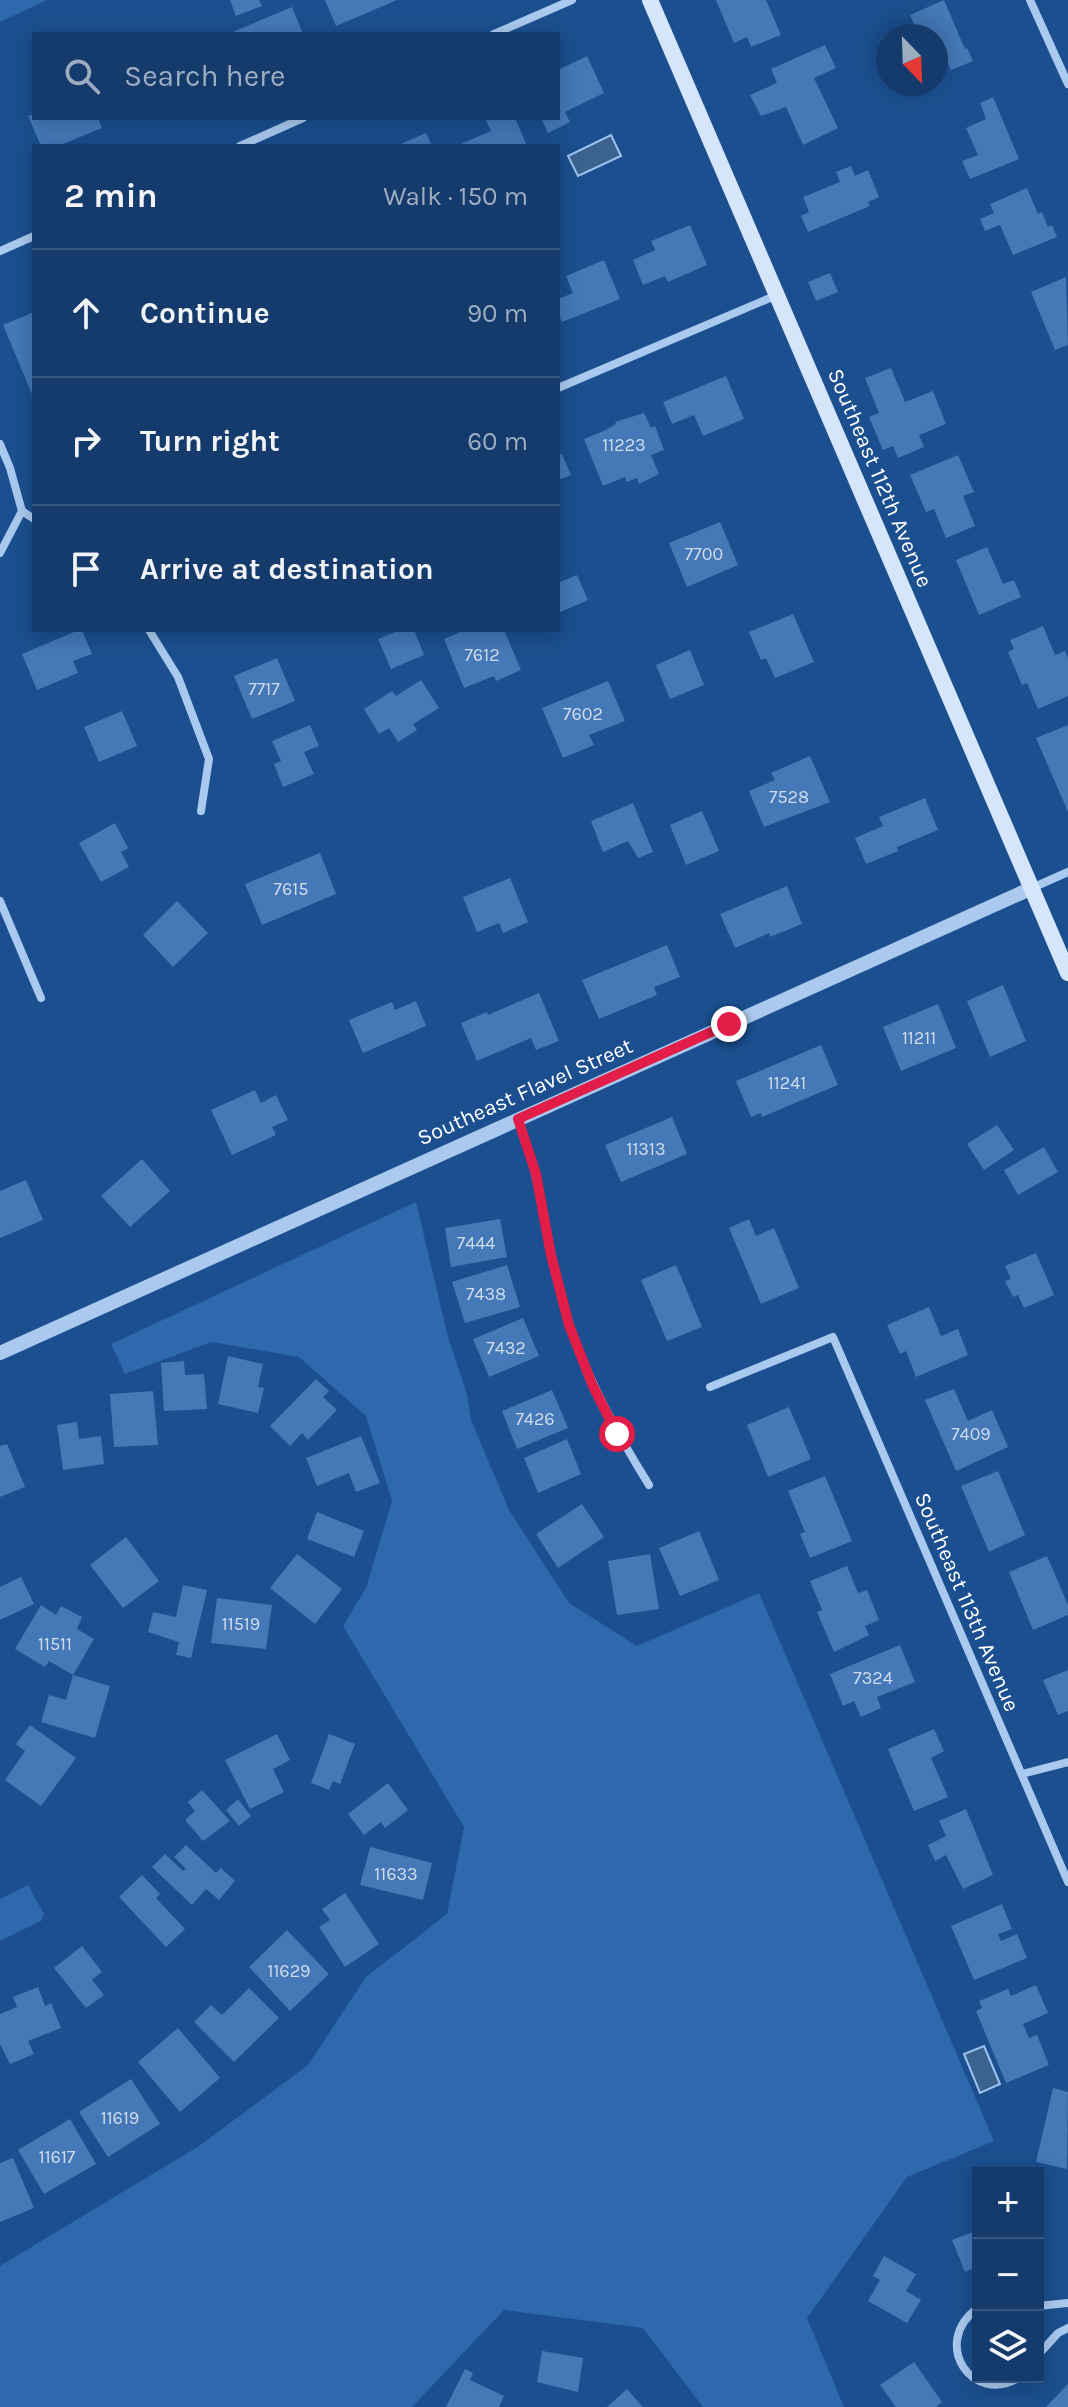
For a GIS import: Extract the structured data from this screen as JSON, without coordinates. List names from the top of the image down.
{
  "streets": {
    "main road": ["Southeast 112th Avenue"],
    "street": ["Southeast Flavel Street", "Southeast 113th Avenue"]
  },
  "crossings": [
    ["Southeast 112th Avenue", "Southeast Flavel Street"]
  ],
  "house_numbers": [
    "11223",
    "7700",
    "7612",
    "7717",
    "7602",
    "7528",
    "7615",
    "11211",
    "11241",
    "11313",
    "7444",
    "7438",
    "7432",
    "7426",
    "7409",
    "11519",
    "11511",
    "7324",
    "11633",
    "11629",
    "11619",
    "11617"
  ],
  "north": "bottom right",
  "page": {
    "search": "Search here",
    "heading": ["2 min", "Walk · 150 m"],
    "list": [
      ["Continue", "90 m"],
      ["Turn right", "60 m"],
      "Arrive at destination"
    ],
    "map_buttons": ["+", "−"]
  }
}
